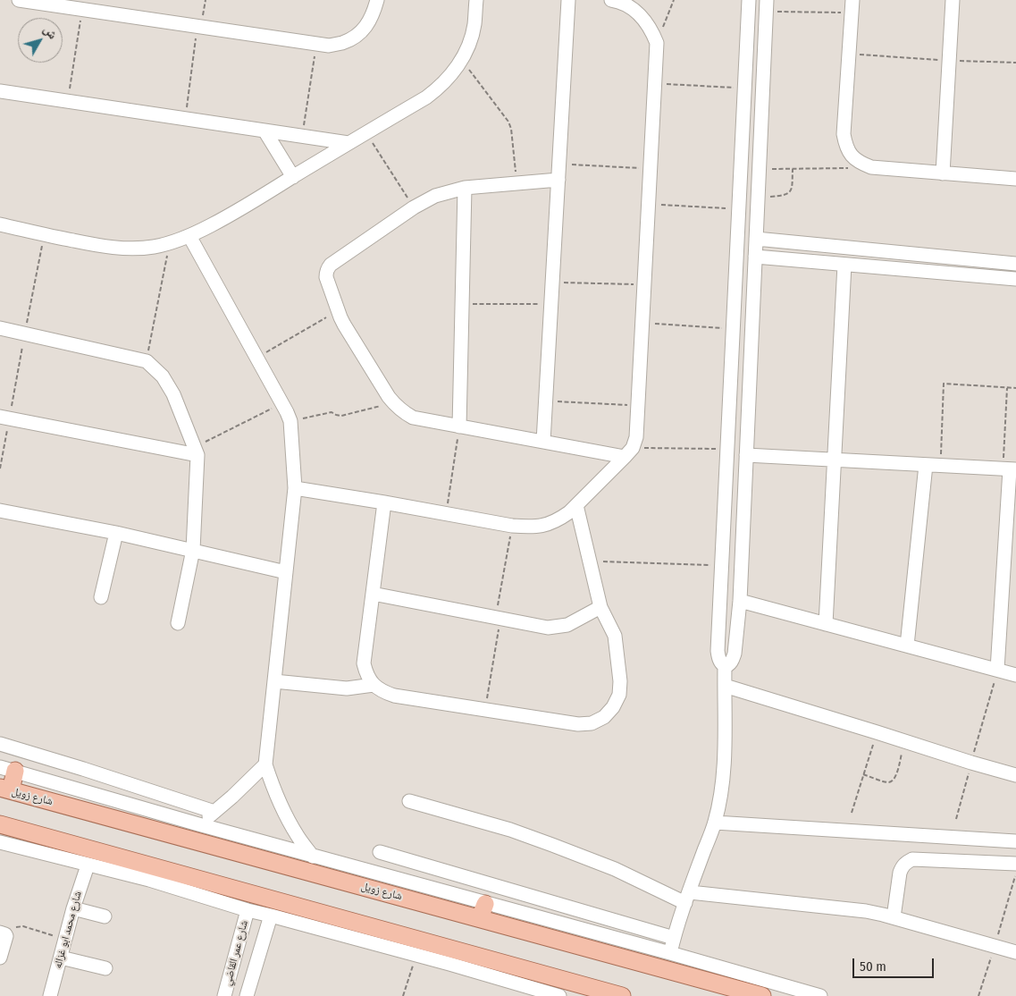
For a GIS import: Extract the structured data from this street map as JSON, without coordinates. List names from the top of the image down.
{
  "streets": {
    "main road": ["شارع زويل"],
    "street": ["شارع محمد ابو غزاله", "شارع عمر القاضي"]
  },
  "scale_bar": "50 m",
  "north": "top right"
}
